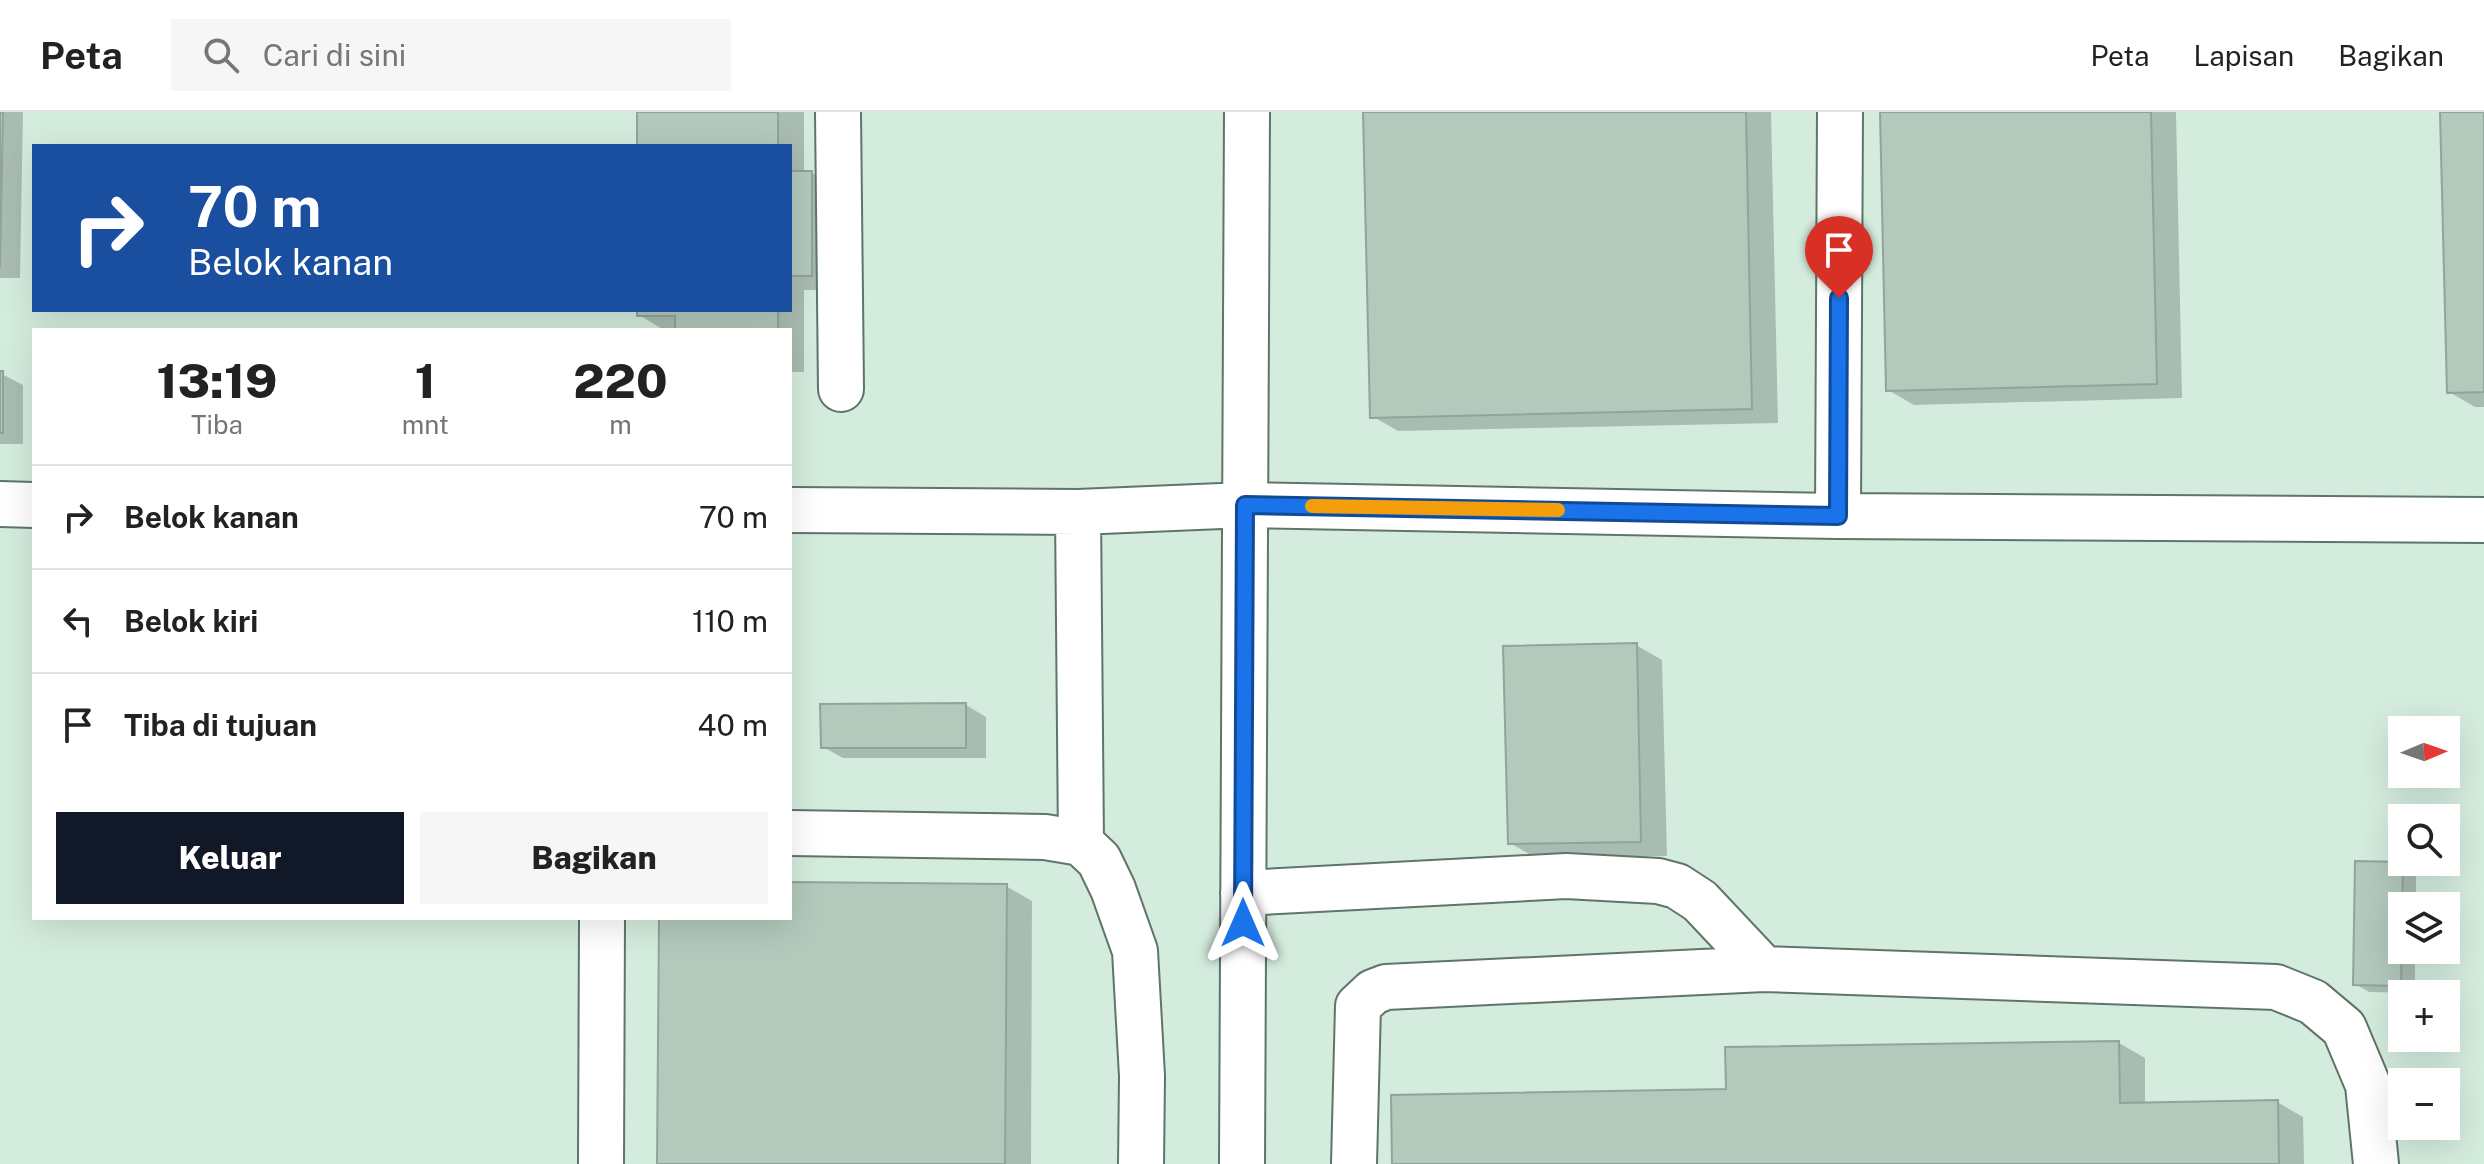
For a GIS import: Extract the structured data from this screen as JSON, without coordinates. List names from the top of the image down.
{
  "north": "right",
  "page": {
    "header": "Peta",
    "search": "Cari di sini",
    "nav": ["Peta", "Lapisan", "Bagikan"],
    "turn": ["70 m", "Belok kanan"],
    "eta": [
      "13:19",
      "Tiba",
      "1",
      "mnt",
      "220",
      "m"
    ],
    "list": [
      {
        "name": "Belok kanan",
        "value": "70 m"
      },
      {
        "name": "Belok kiri",
        "value": "110 m"
      },
      {
        "name": "Tiba di tujuan",
        "value": "40 m"
      }
    ],
    "map_buttons": ["+", "−"],
    "buttons": ["Keluar", "Bagikan"]
  }
}
